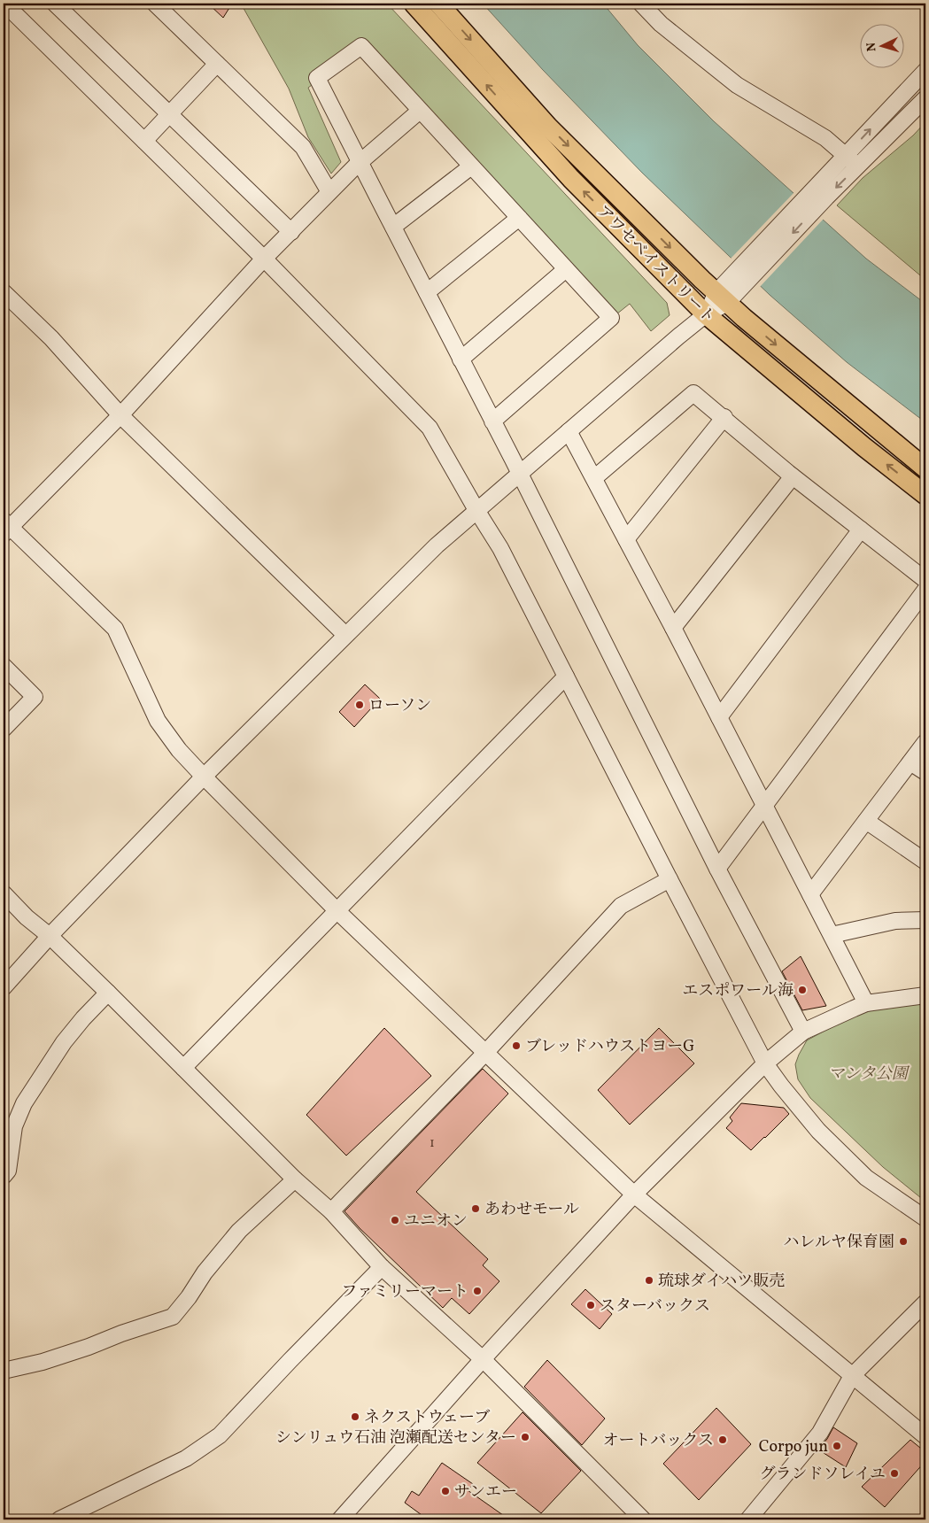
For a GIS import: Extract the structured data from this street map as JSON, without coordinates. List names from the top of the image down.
{
  "streets": {
    "main road": ["アワセベイストリート"]
  },
  "parks": ["マンタ公園"],
  "places": [
    "ローソン",
    "エスポワール海",
    "ブレッドハウストヨーG",
    "あわせモール",
    "ユニオン",
    "ハレルヤ保育園",
    "琉球ダイハツ販売",
    "ファミリーマート",
    "スターバックス",
    "ネクストウェーブ",
    "シンリュウ石油 泡瀬配送センター",
    "オートバックス",
    "Corpo jun",
    "グランドソレイユ",
    "サンエー"
  ],
  "house_numbers": ["1"],
  "north": "left"
}
